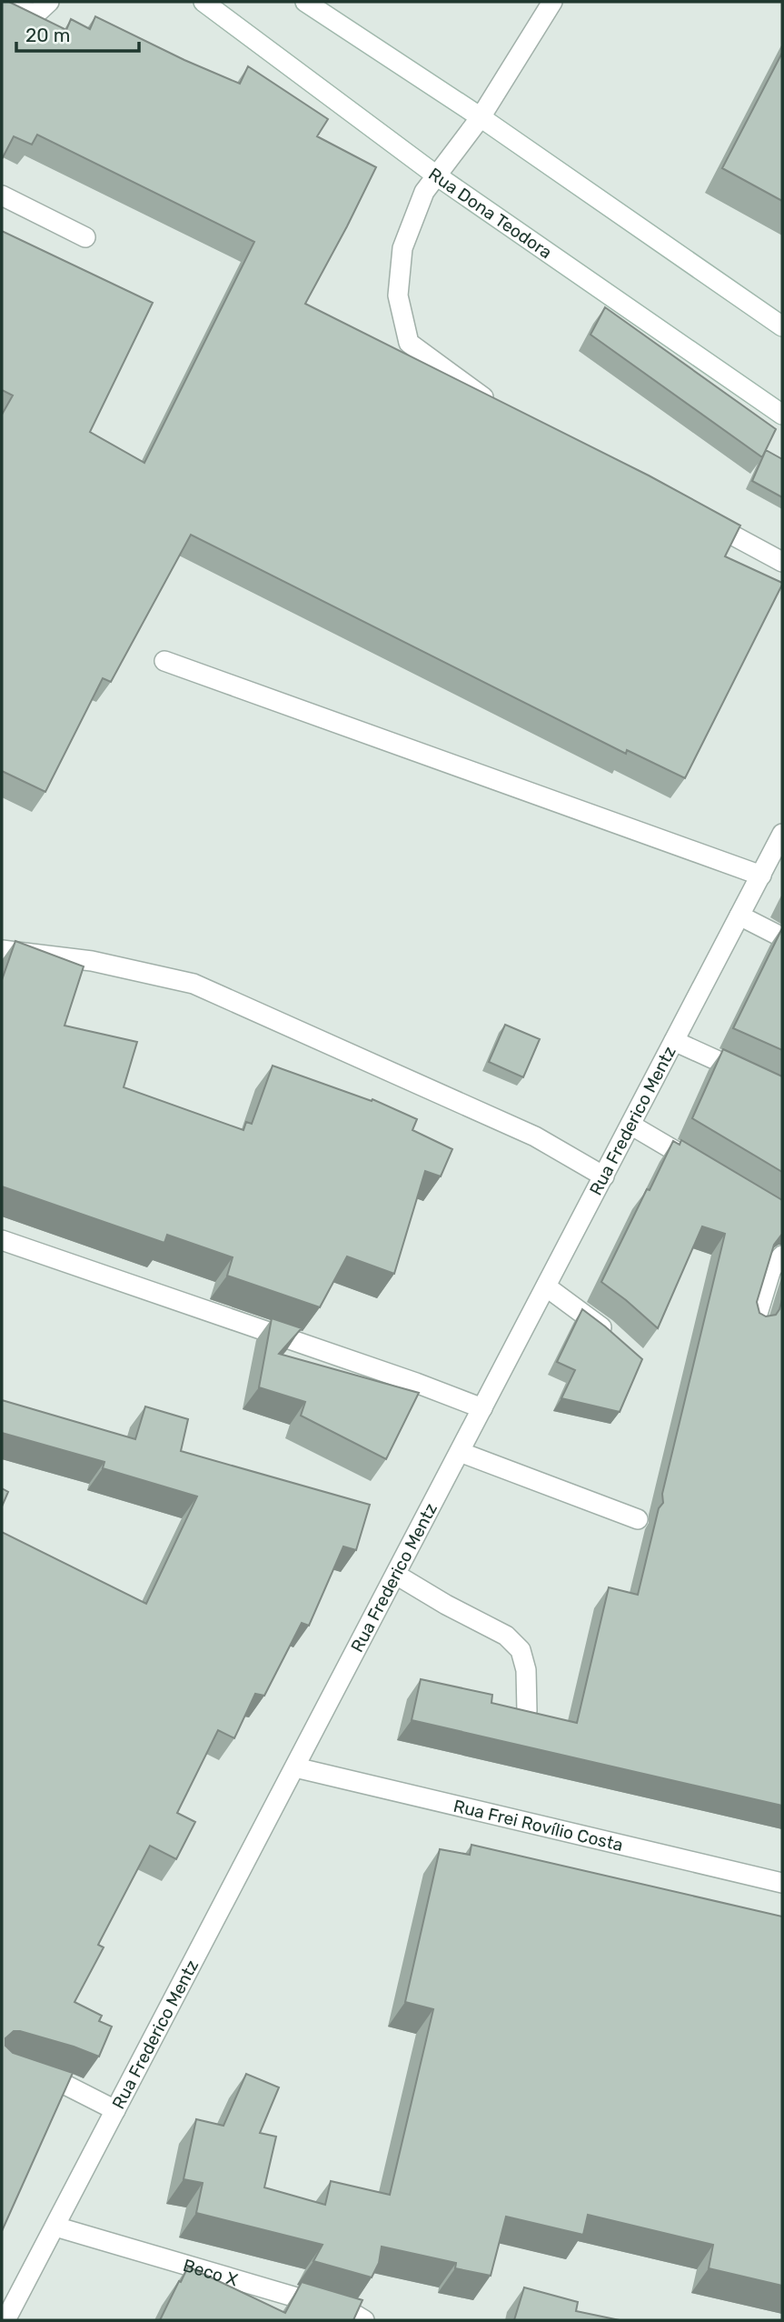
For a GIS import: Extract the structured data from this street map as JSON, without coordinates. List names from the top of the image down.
{
  "streets": {
    "street": [
      "Rua Dona Teodora",
      "Rua Frederico Mentz",
      "Rua Frei Rovílio Costa",
      "Beco X"
    ]
  },
  "crossings": [
    ["Rua Frederico Mentz", "Rua Frei Rovílio Costa"],
    ["Rua Frederico Mentz", "Beco X"]
  ],
  "scale_bar": "20 m"
}
